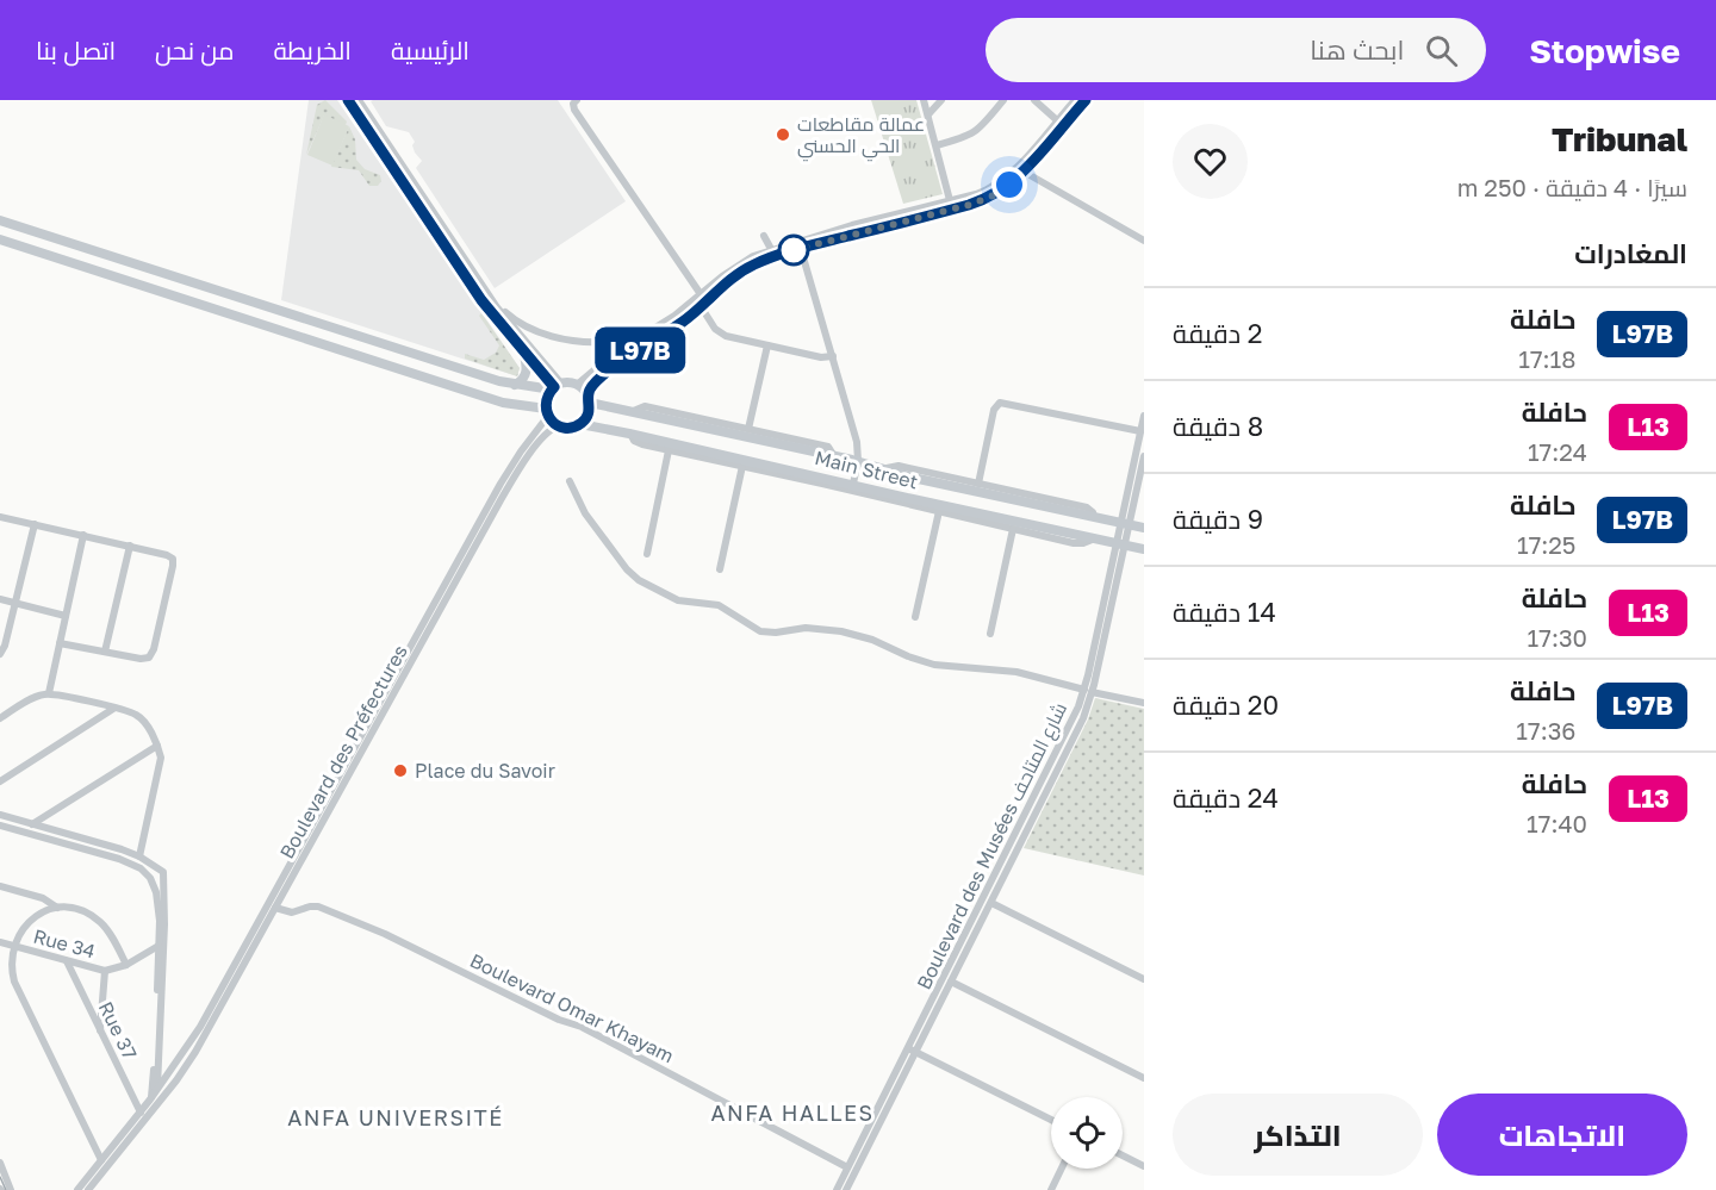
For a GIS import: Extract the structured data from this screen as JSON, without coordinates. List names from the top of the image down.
{
  "streets": {
    "main road": ["Main Street"],
    "street": [
      "Boulevard des Préfectures",
      "Boulevard des Musées شارع المتاحف",
      "Rue 34",
      "Boulevard Omar Khayam",
      "Rue 37"
    ]
  },
  "crossings": [
    ["Main Street", "Boulevard des Préfectures"],
    ["Main Street", "Boulevard des Musées شارع المتاحف"],
    ["Boulevard des Préfectures", "Boulevard Omar Khayam"],
    ["Boulevard des Préfectures", "Rue 37"],
    ["Boulevard des Musées شارع المتاحف", "Boulevard Omar Khayam"],
    ["Rue 34", "Rue 37"]
  ],
  "districts": ["ANFA HALLES", "ANFA UNIVERSITÉ"],
  "places": ["عمالة مقاطعات الحي الحسني", "Place du Savoir"],
  "lines": ["bus line L97B"],
  "page": {
    "header": "Stopwise",
    "search": "ابحث هنا",
    "nav": [
      "الرئيسية",
      "الخريطة",
      "من نحن",
      "اتصل بنا"
    ],
    "heading": [
      ["Tribunal", "سيرًا · 4 دقيقة · 250 m"],
      "المغادرات"
    ],
    "on_map": "L97B",
    "list": [
      {
        "mark": "L97B",
        "name": "حافلة",
        "note": "17:18",
        "value": "2 دقيقة"
      },
      {
        "mark": "L13",
        "name": "حافلة",
        "note": "17:24",
        "value": "8 دقيقة"
      },
      {
        "mark": "L97B",
        "name": "حافلة",
        "note": "17:25",
        "value": "9 دقيقة"
      },
      {
        "mark": "L13",
        "name": "حافلة",
        "note": "17:30",
        "value": "14 دقيقة"
      },
      {
        "mark": "L97B",
        "name": "حافلة",
        "note": "17:36",
        "value": "20 دقيقة"
      },
      {
        "mark": "L13",
        "name": "حافلة",
        "note": "17:40",
        "value": "24 دقيقة"
      }
    ],
    "buttons": ["الاتجاهات", "التذاكر"]
  }
}
